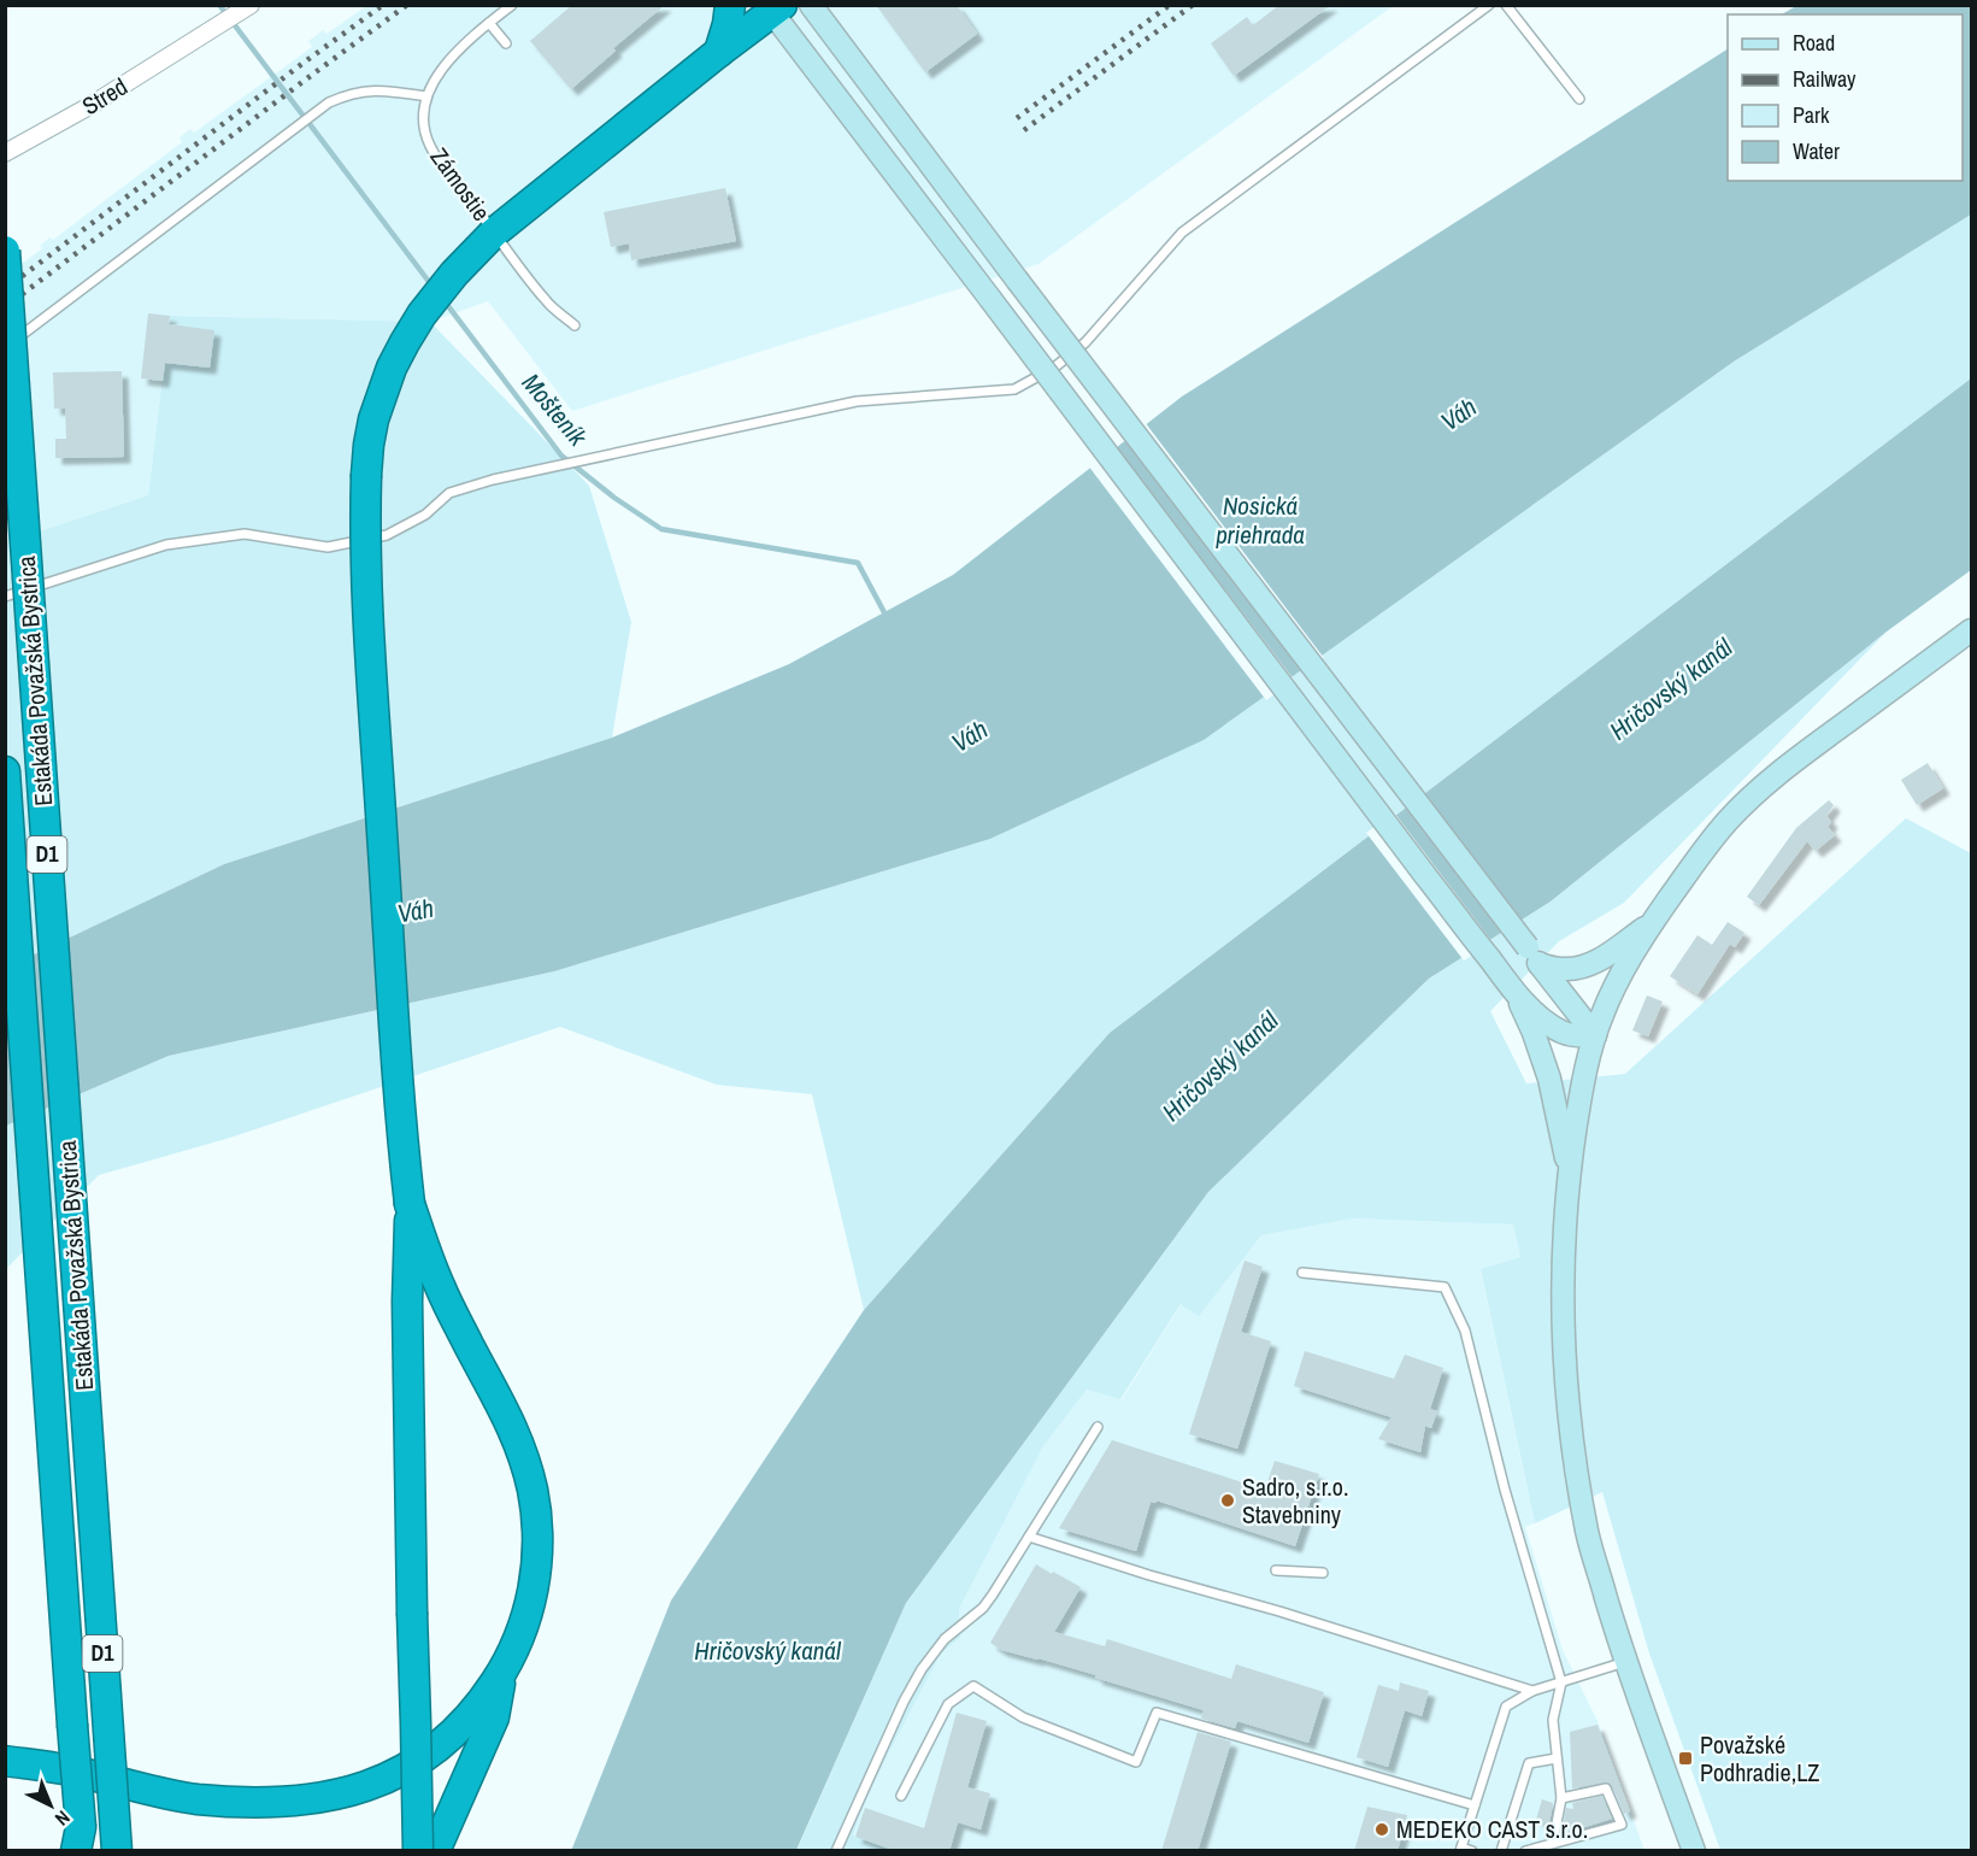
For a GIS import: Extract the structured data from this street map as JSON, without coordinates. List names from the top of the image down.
{
  "streets": {
    "highway": ["Estakáda Považská Bystrica", "D1"],
    "street": ["Stred"],
    "lane": ["Zámostie"]
  },
  "water": [
    "Mošteník",
    "Váh",
    "Nosická priehrada",
    "Hričovský kanál"
  ],
  "places": {
    "other": ["Sadro, s.r.o. Stavebniny", "MEDEKO CAST s.r.o."],
    "transit": ["Považské Podhradie,LZ"]
  },
  "legend": [
    "Road",
    "Railway",
    "Park",
    "Water"
  ],
  "north": "bottom right"
}
